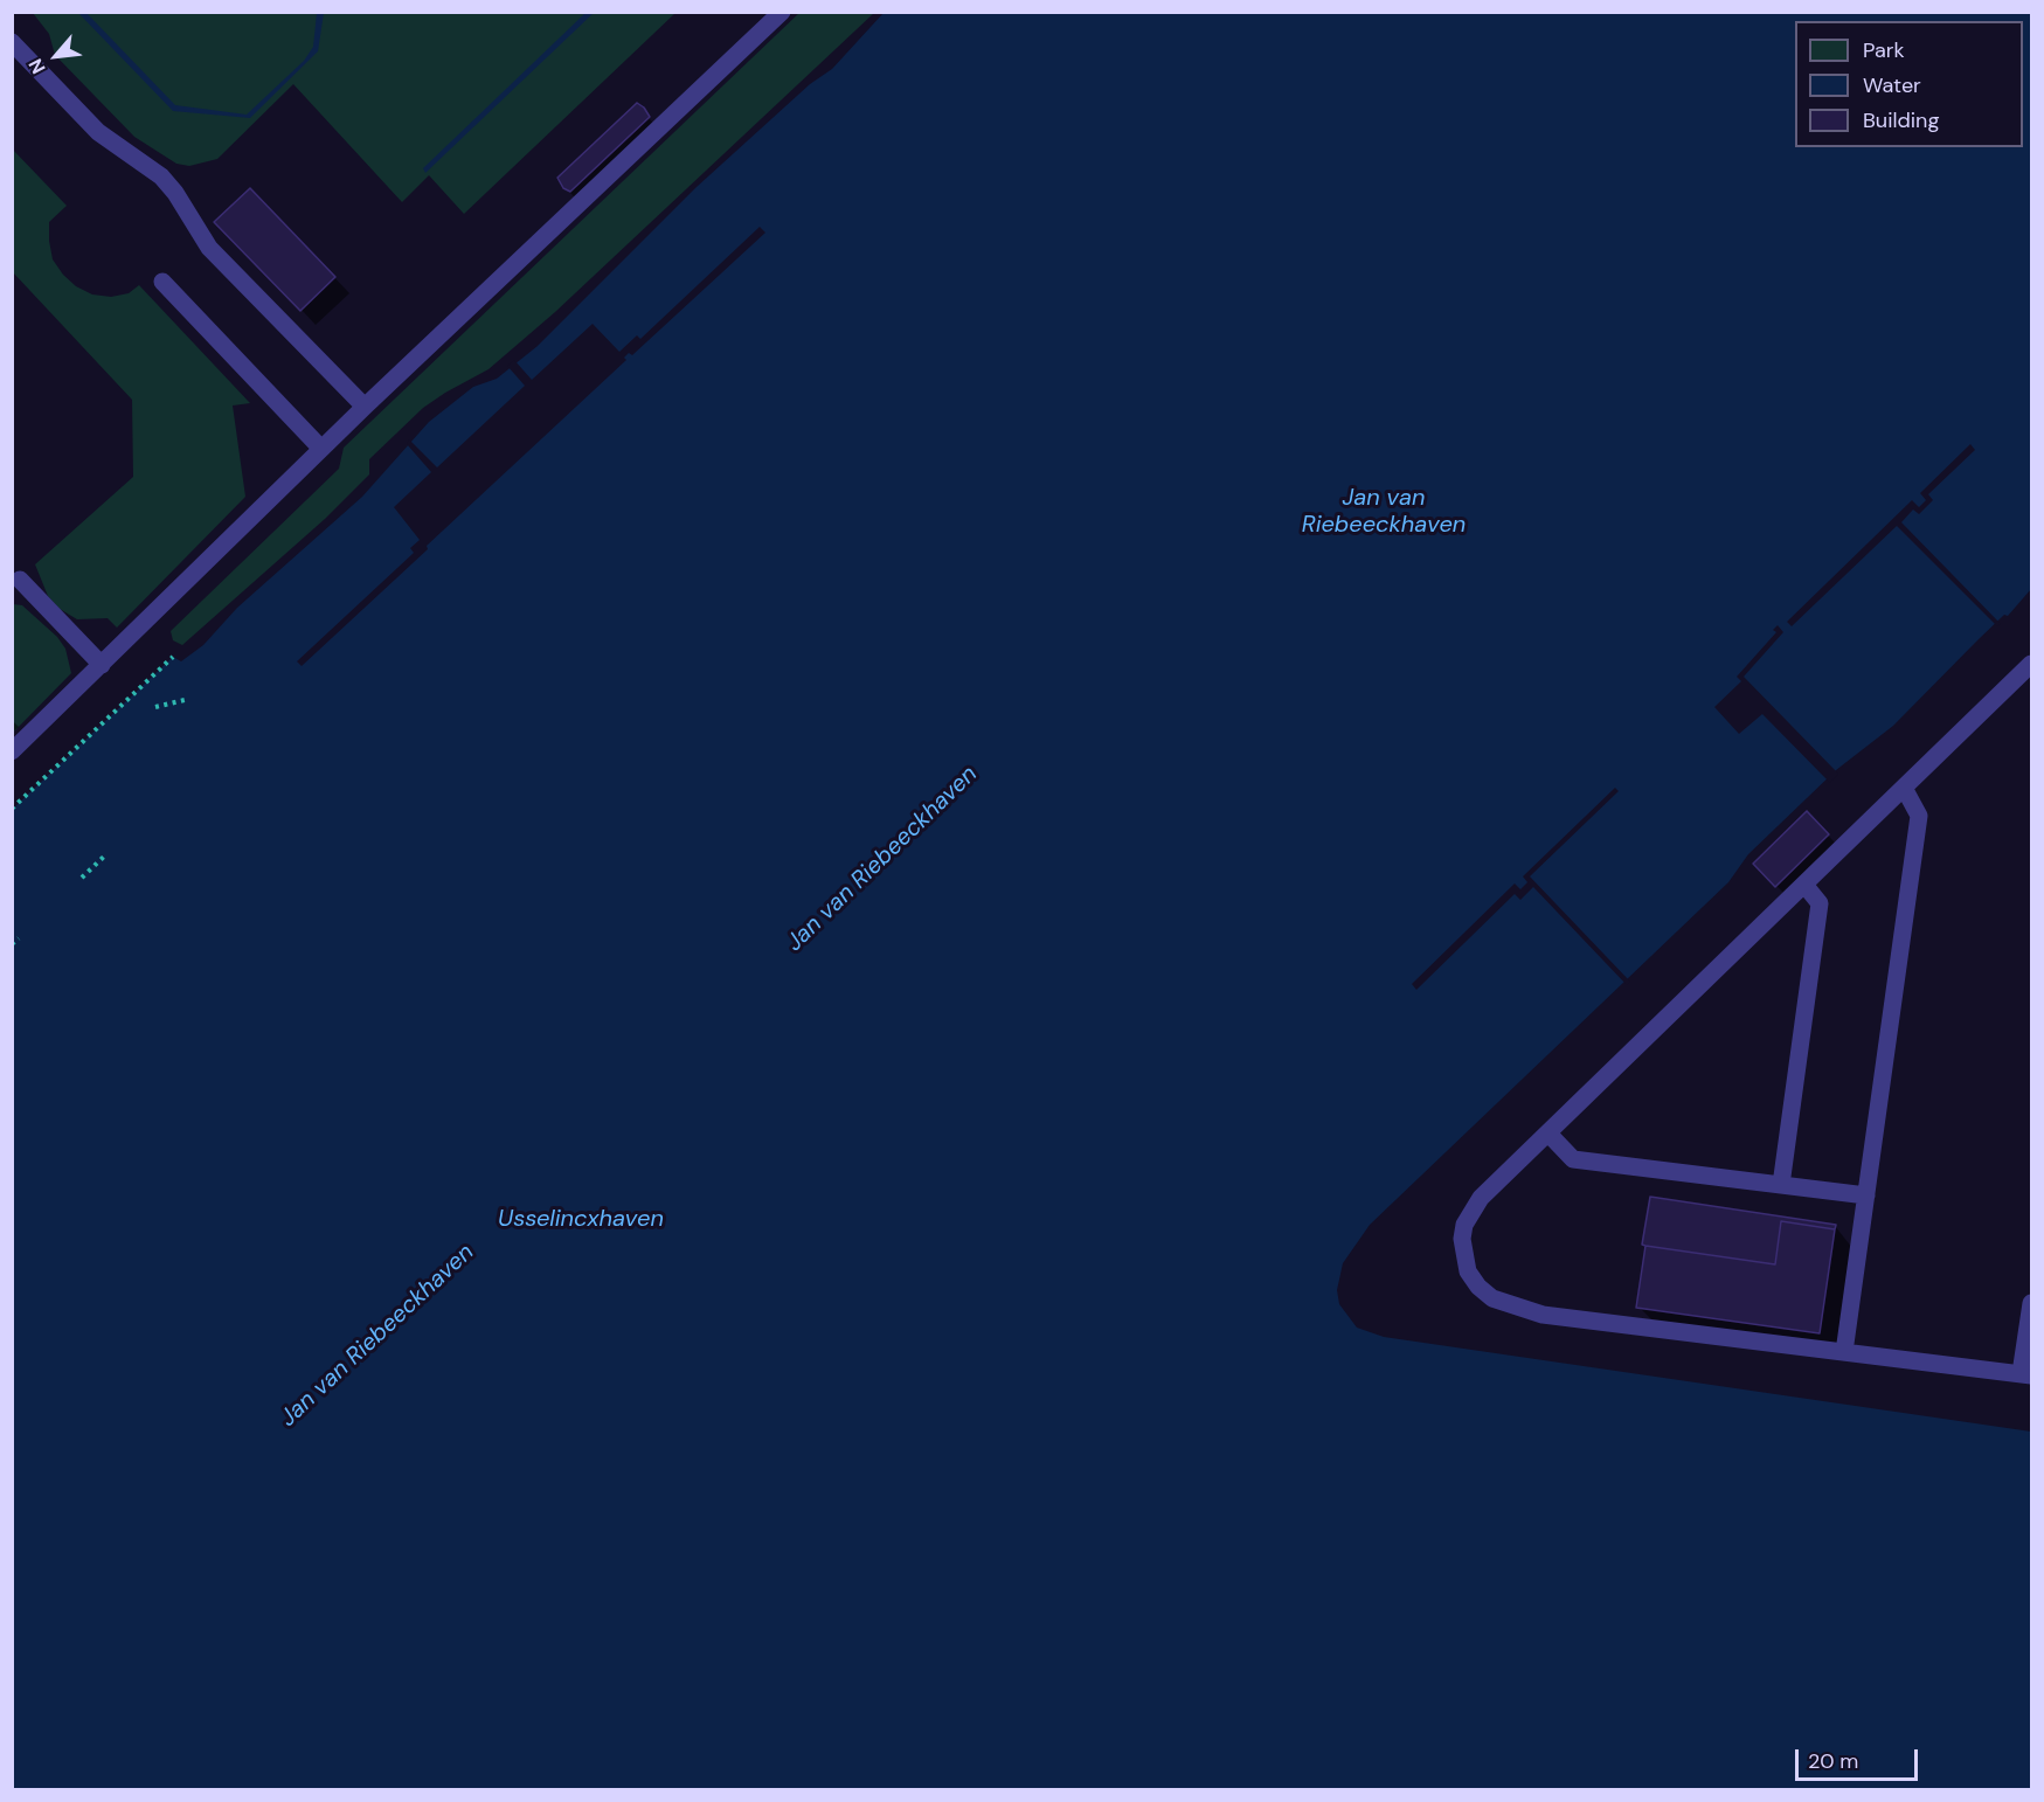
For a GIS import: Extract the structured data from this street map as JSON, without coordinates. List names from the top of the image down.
{
  "water": ["Jan van Riebeeckhaven", "Usselincxhaven"],
  "legend": ["Park", "Water", "Building"],
  "scale_bar": "20 m",
  "north": "bottom left"
}
